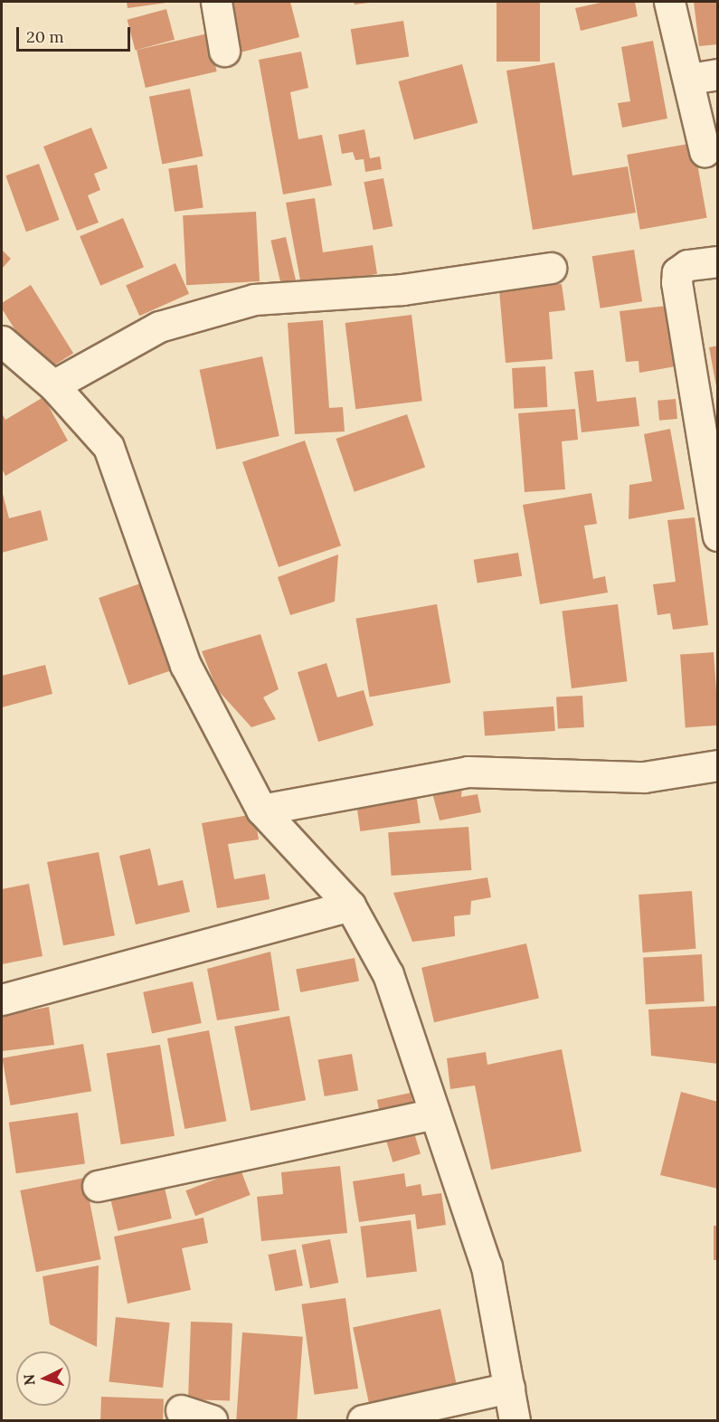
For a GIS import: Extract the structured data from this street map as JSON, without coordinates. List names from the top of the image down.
{
  "scale_bar": "20 m",
  "north": "left"
}
